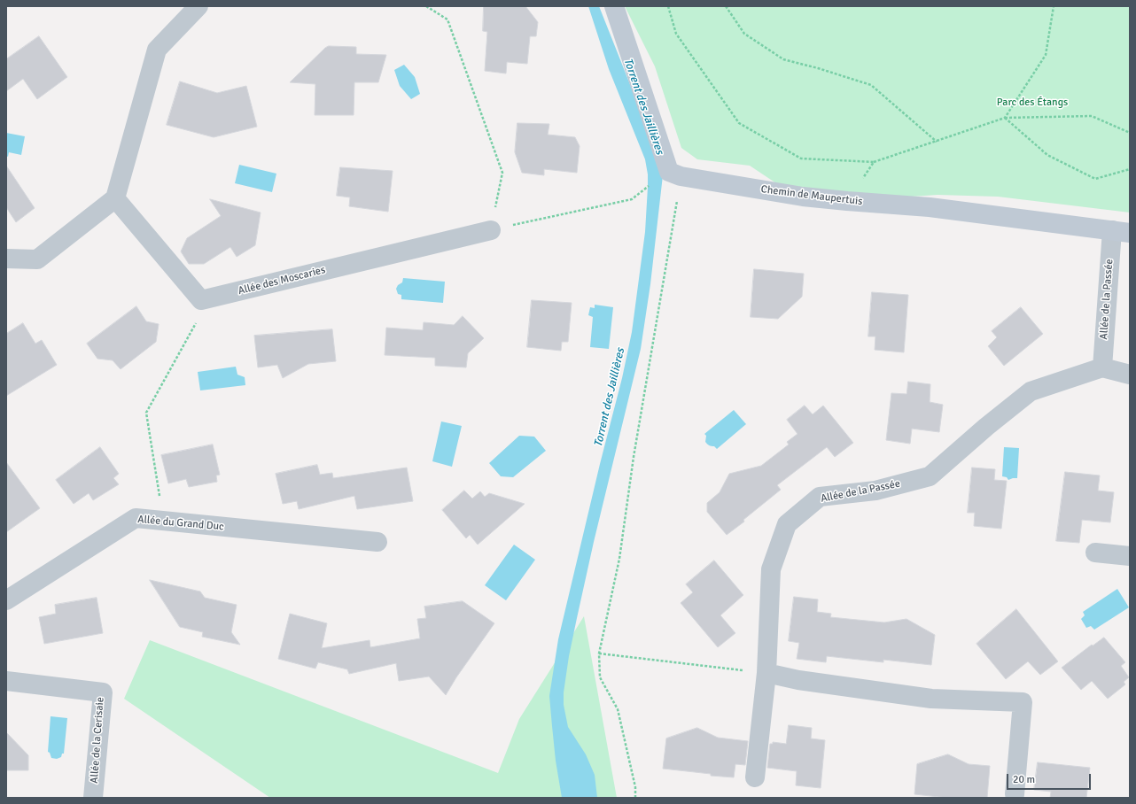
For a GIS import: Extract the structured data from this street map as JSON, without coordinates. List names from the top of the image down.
{
  "streets": {
    "street": [
      "Chemin de Maupertuis",
      "Allée des Moscaries",
      "Allée de la Passée",
      "Allée du Grand Duc",
      "Allée de la Cerisaie"
    ]
  },
  "crossings": [
    ["Chemin de Maupertuis", "Allée de la Passée"]
  ],
  "water": ["Torrent des Jaillières"],
  "parks": ["Parc des Étangs"],
  "scale_bar": "20 m"
}
